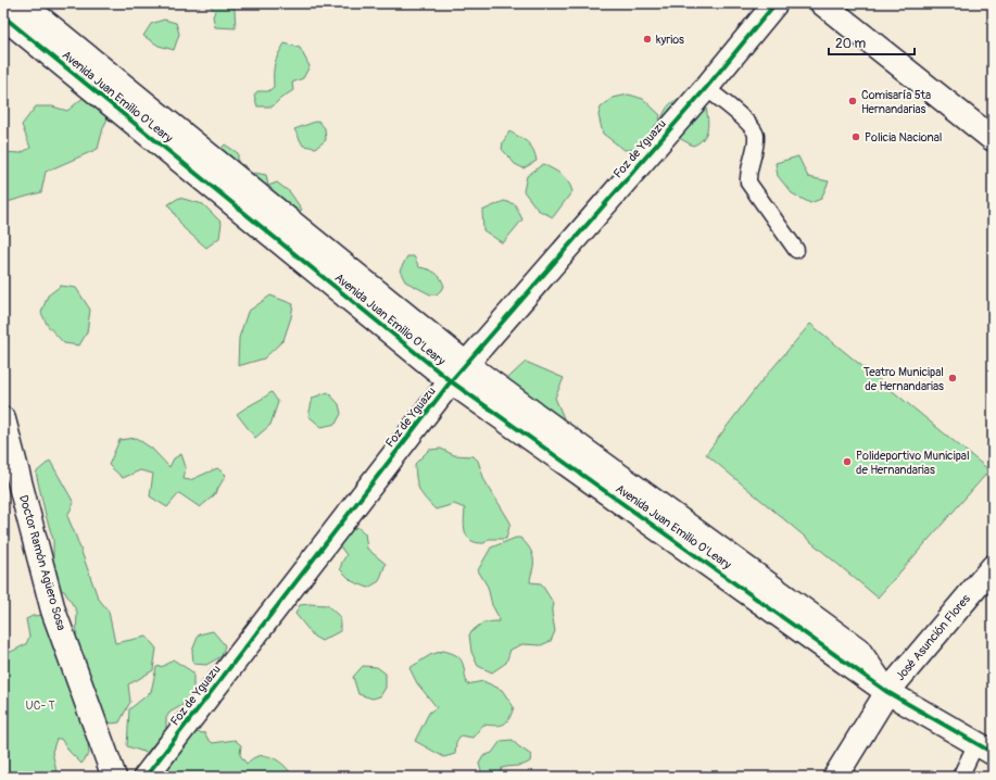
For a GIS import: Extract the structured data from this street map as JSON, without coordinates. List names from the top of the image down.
{
  "streets": {
    "street": [
      "Avenida Juan Emilio O'Leary",
      "Foz de Yguazu",
      "Doctor Ramón Agüero Sosa",
      "José Asunción Flores"
    ]
  },
  "crossings": [
    ["Avenida Juan Emilio O'Leary", "Foz de Yguazu"],
    ["Avenida Juan Emilio O'Leary", "José Asunción Flores"]
  ],
  "parks": ["UC- T"],
  "places": [
    "kyrios",
    "Comisaría 5ta Hernandarias",
    "Policia Nacional",
    "Teatro Municipal de Hernandarias",
    "Polideportivo Municipal de Hernandarias"
  ],
  "scale_bar": "20 m"
}
